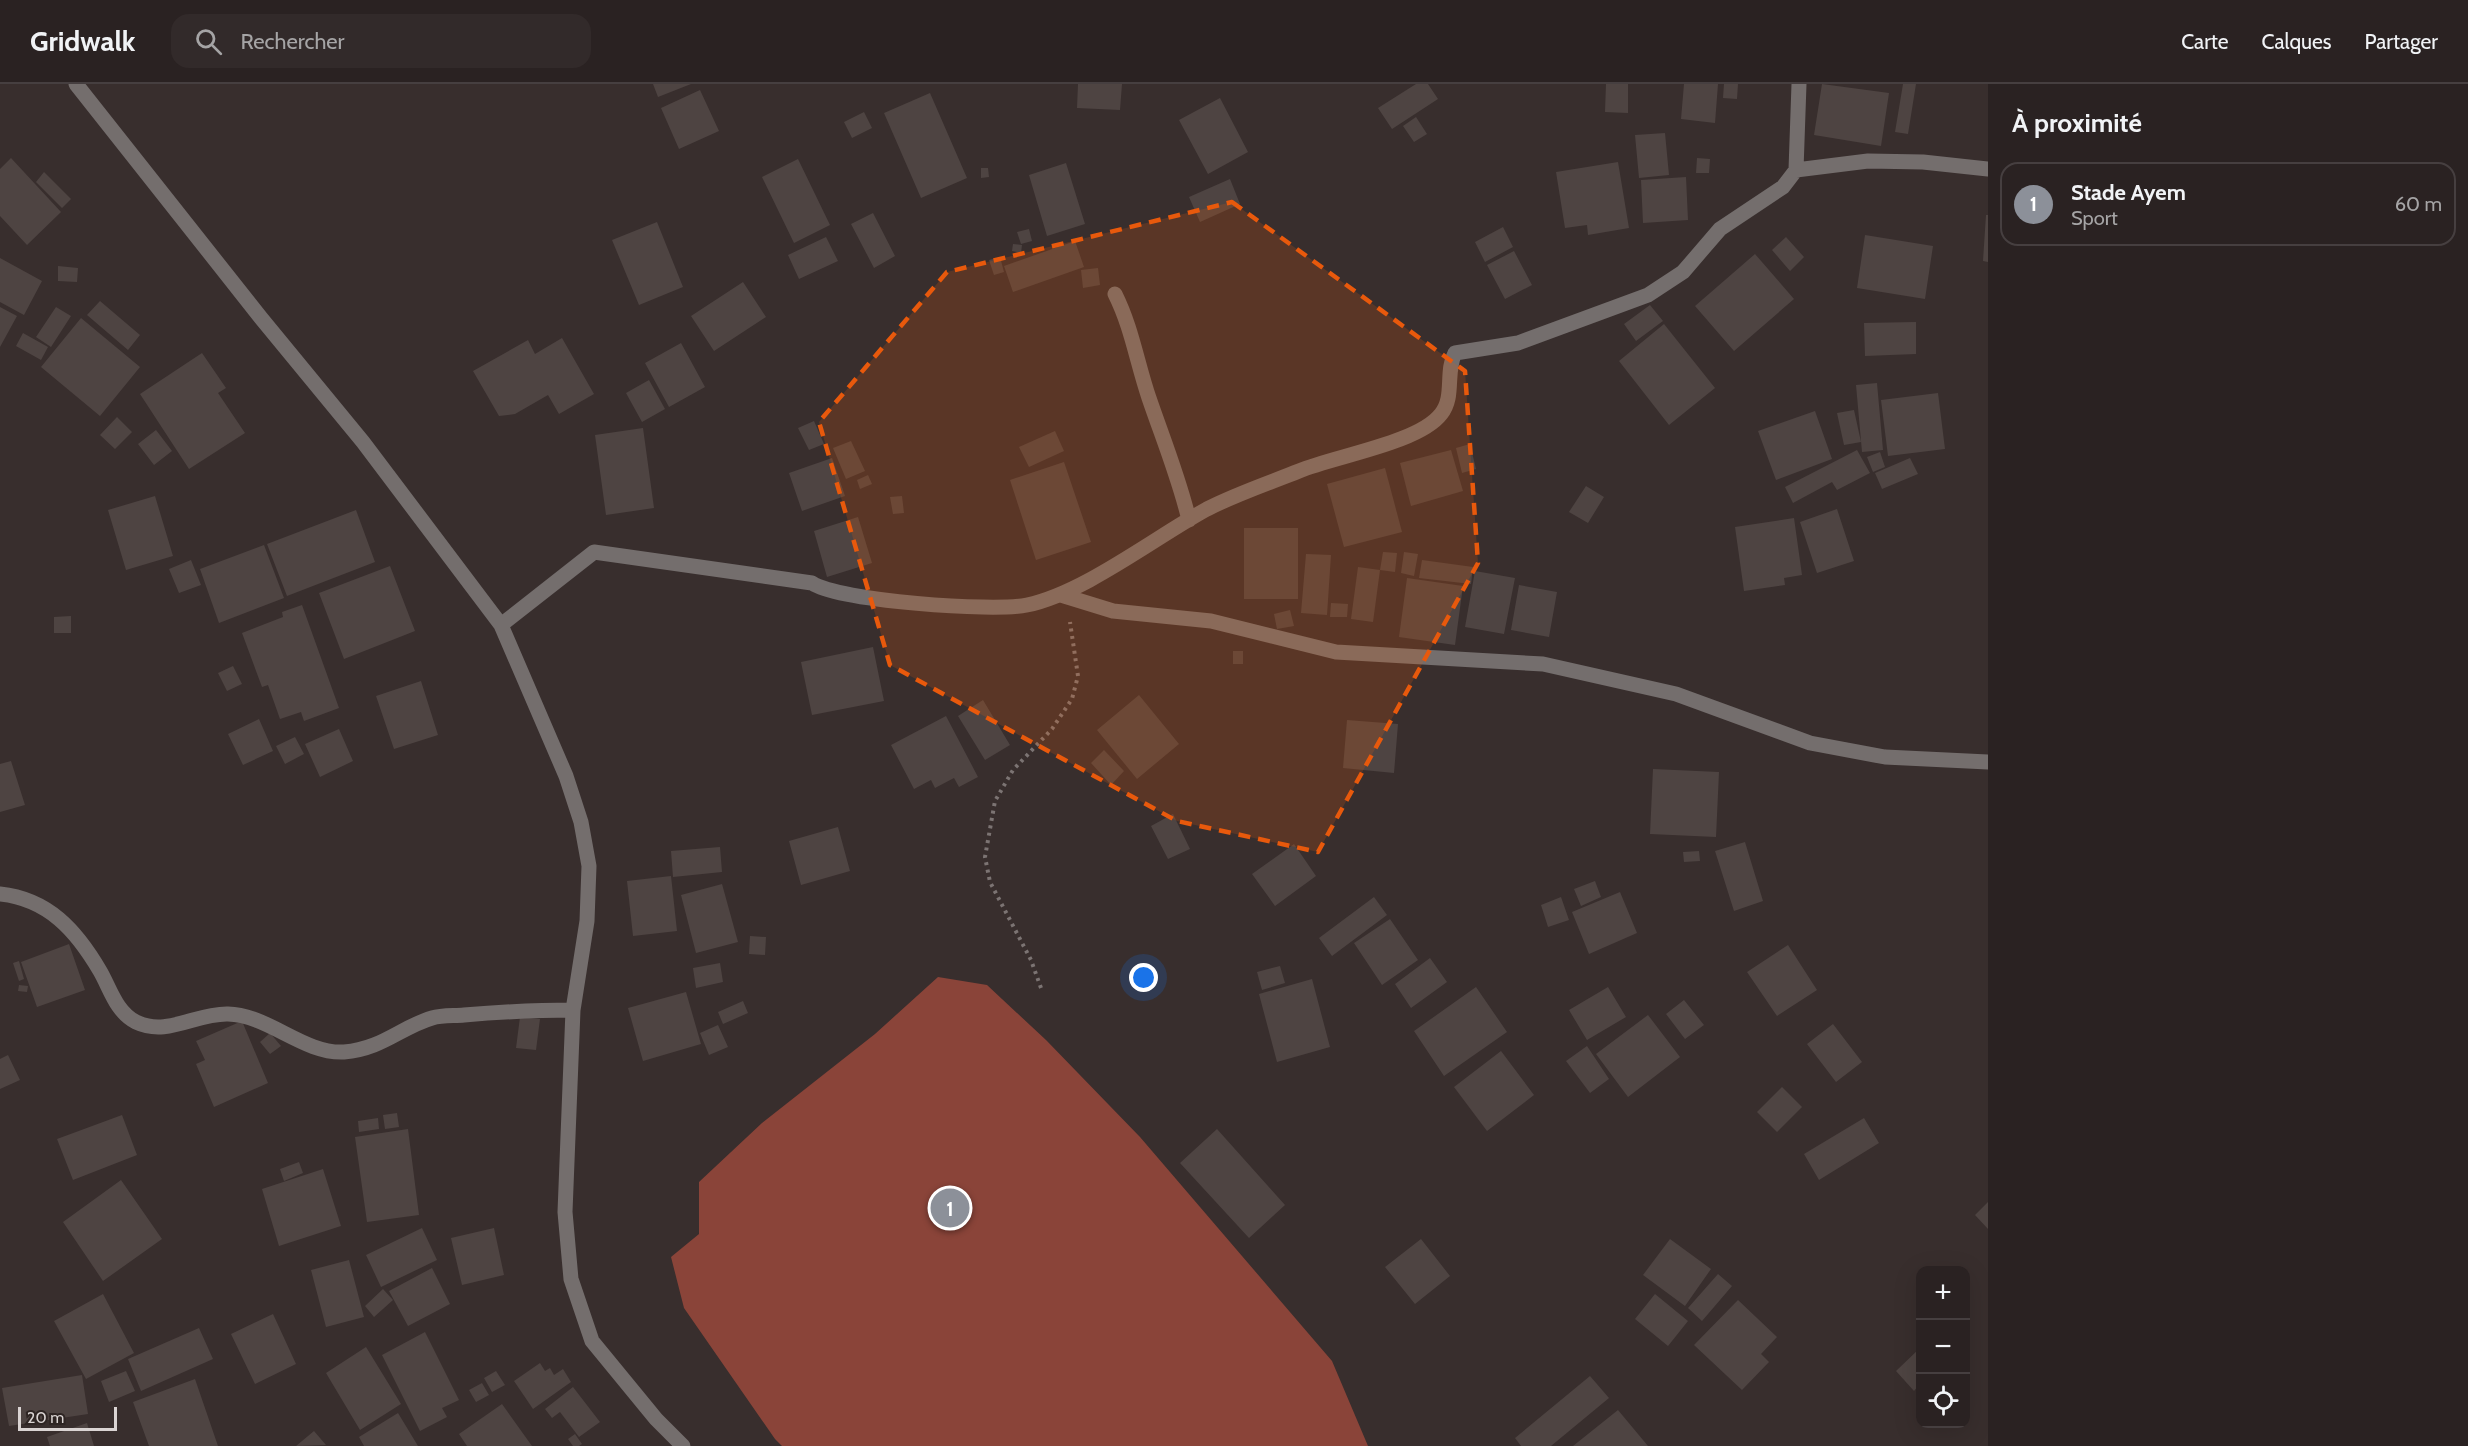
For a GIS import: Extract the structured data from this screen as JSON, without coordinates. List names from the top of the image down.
{
  "scale_bar": "20 m",
  "page": {
    "header": "Gridwalk",
    "search": "Rechercher",
    "nav": ["Carte", "Calques", "Partager"],
    "heading": "À proximité",
    "list": [
      {
        "mark": "1",
        "name": "Stade Ayem",
        "note": "Sport",
        "value": "60 m"
      }
    ],
    "pins": "1",
    "map_buttons": ["+", "−"],
    "scale": "20 m"
  }
}
